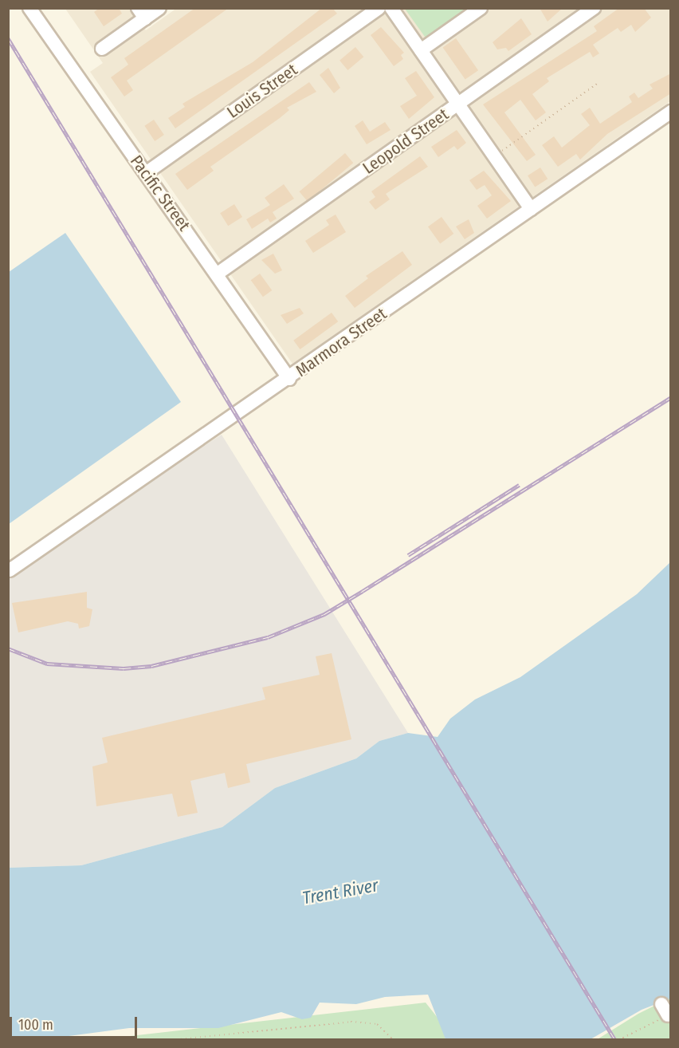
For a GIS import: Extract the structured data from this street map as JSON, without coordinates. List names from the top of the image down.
{
  "streets": {
    "street": [
      "Louis Street",
      "Leopold Street",
      "Pacific Street",
      "Marmora Street"
    ]
  },
  "crossings": [
    ["Louis Street", "Pacific Street"],
    ["Leopold Street", "Pacific Street"],
    ["Pacific Street", "Marmora Street"]
  ],
  "water": ["Trent River"],
  "scale_bar": "100 m"
}
